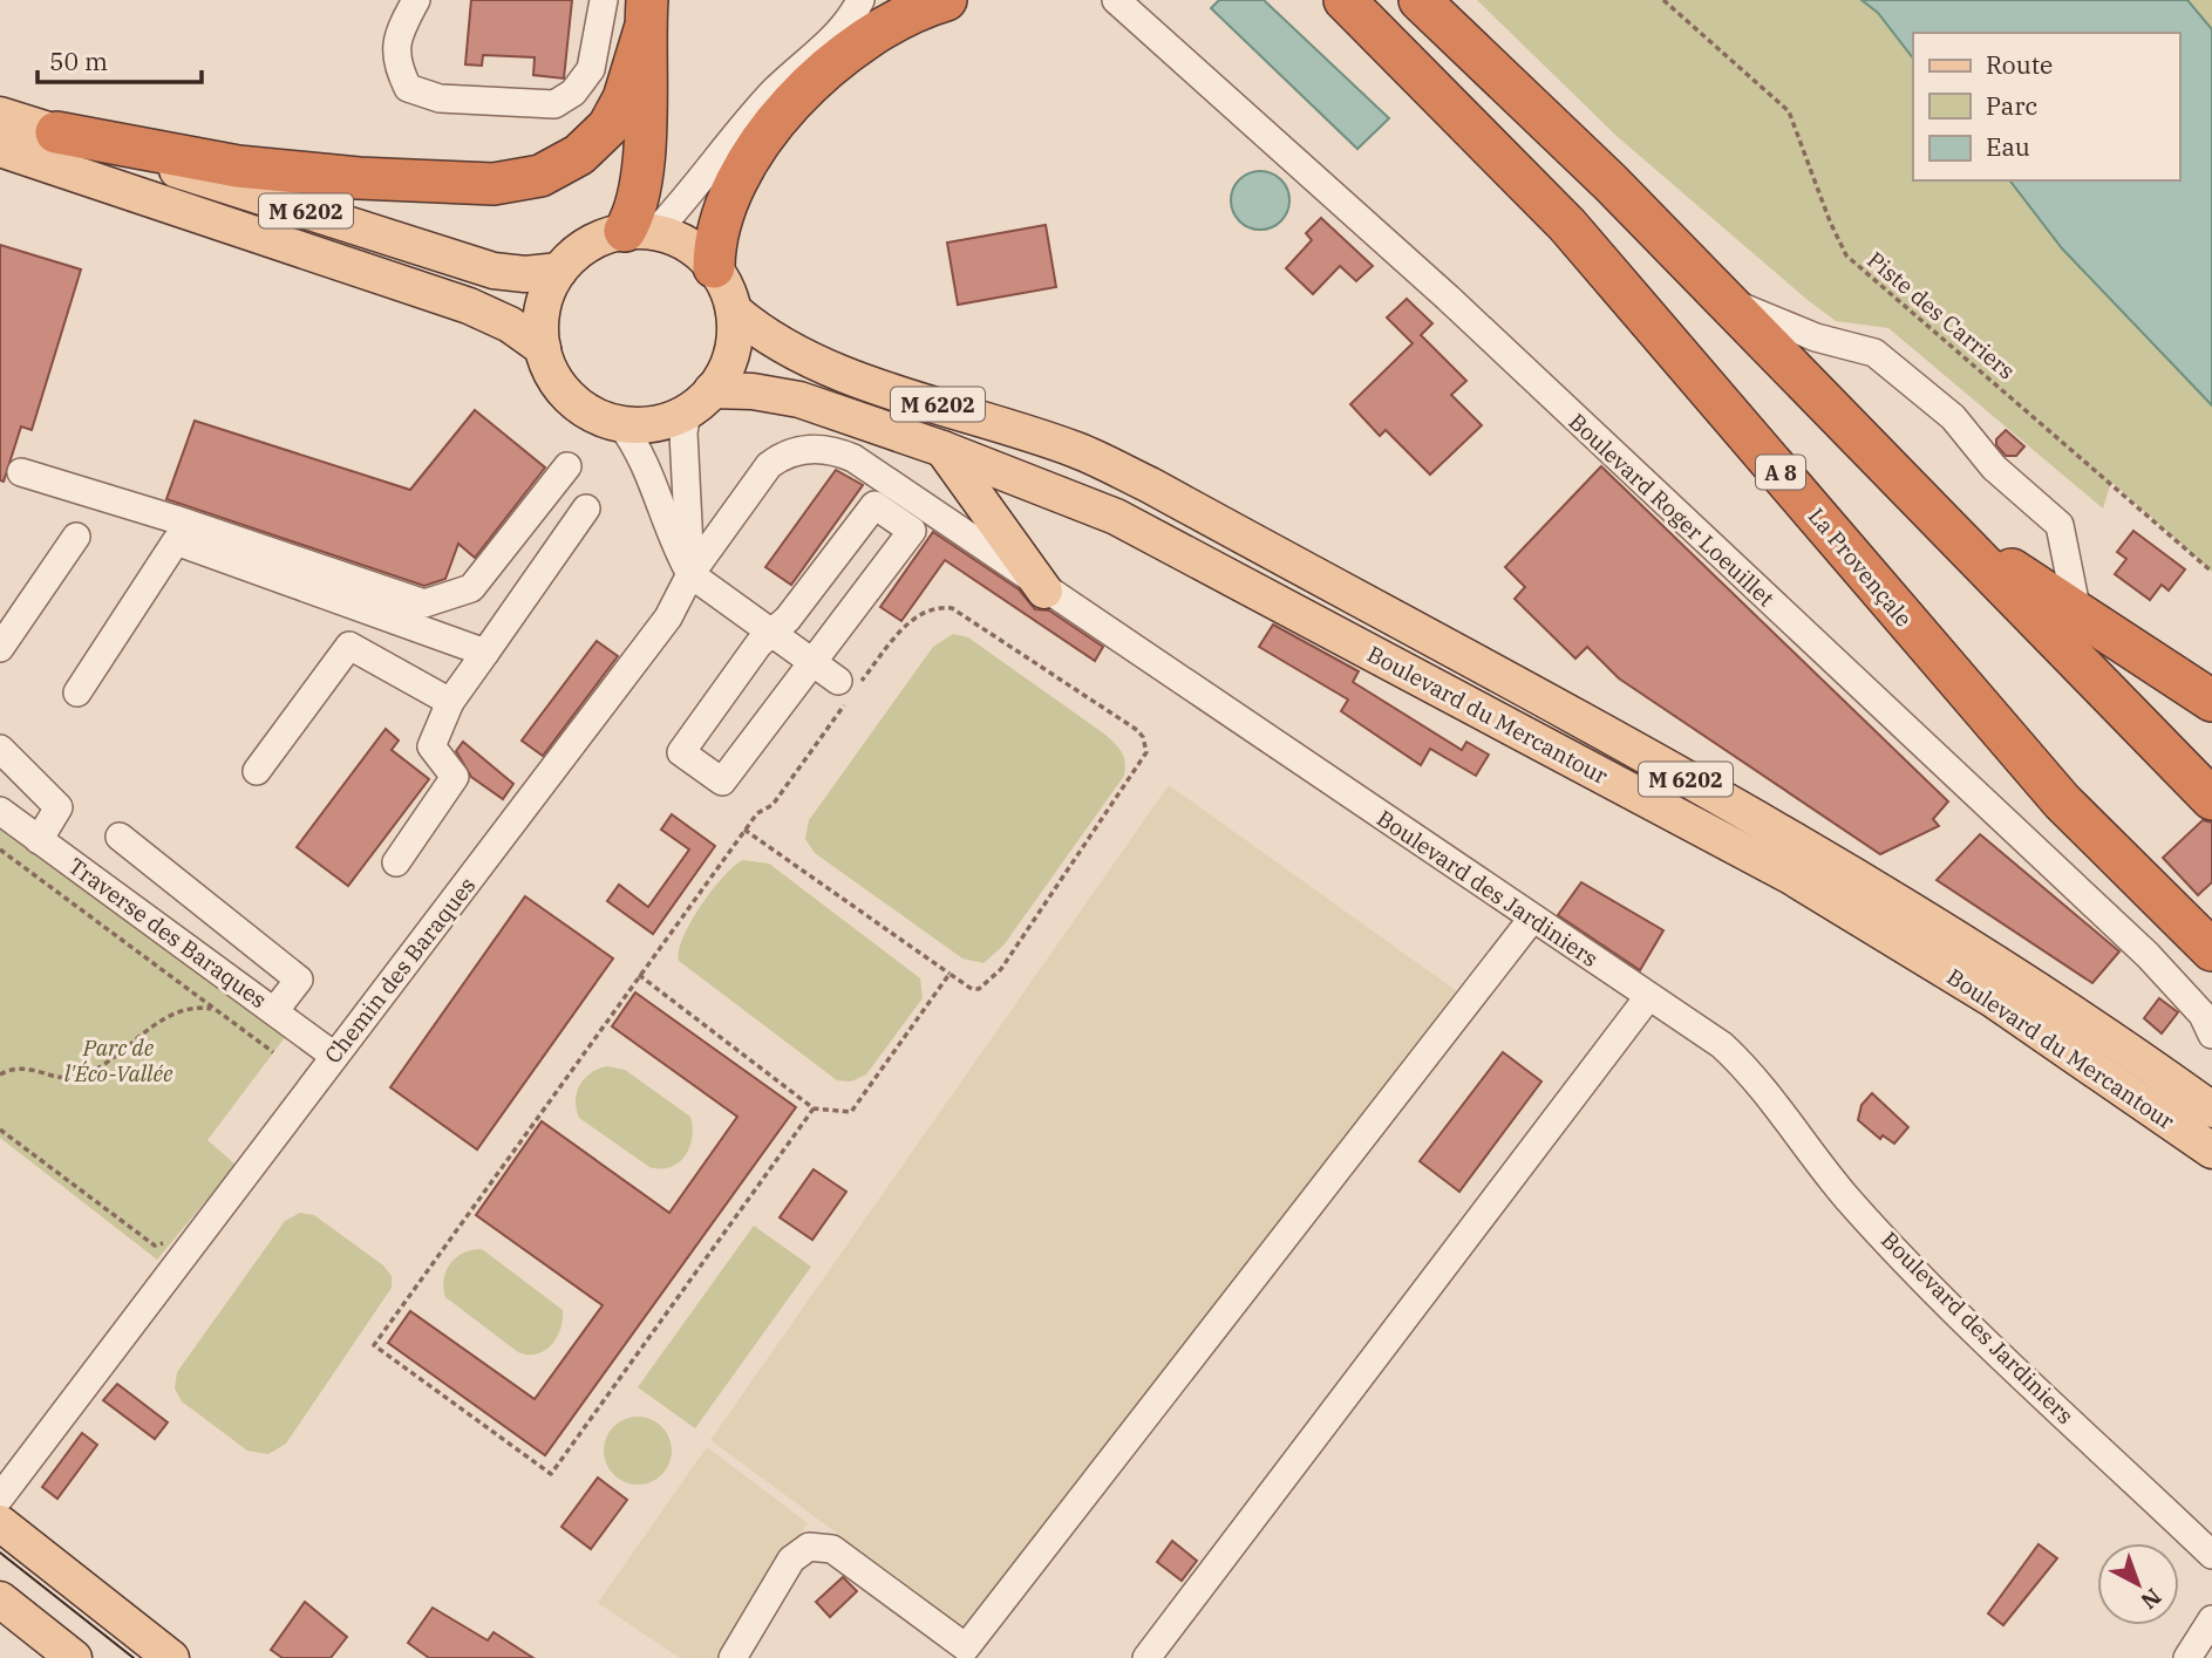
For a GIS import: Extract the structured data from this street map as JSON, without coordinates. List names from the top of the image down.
{
  "streets": {
    "highway": ["A 8", "La Provençale"],
    "main road": ["M 6202", "Boulevard du Mercantour"],
    "street": [
      "Boulevard Roger Loeuillet",
      "Boulevard des Jardiniers",
      "Traverse des Baraques",
      "Chemin des Baraques"
    ],
    "path": ["Piste des Carriers"]
  },
  "crossings": [
    ["M 6202", "Boulevard du Mercantour"],
    ["Boulevard des Jardiniers", "Chemin des Baraques"],
    ["Traverse des Baraques", "Chemin des Baraques"]
  ],
  "parks": ["Parc de l'Éco-Vallée"],
  "legend": ["Route", "Parc", "Eau"],
  "scale_bar": "50 m",
  "north": "bottom right"
}
